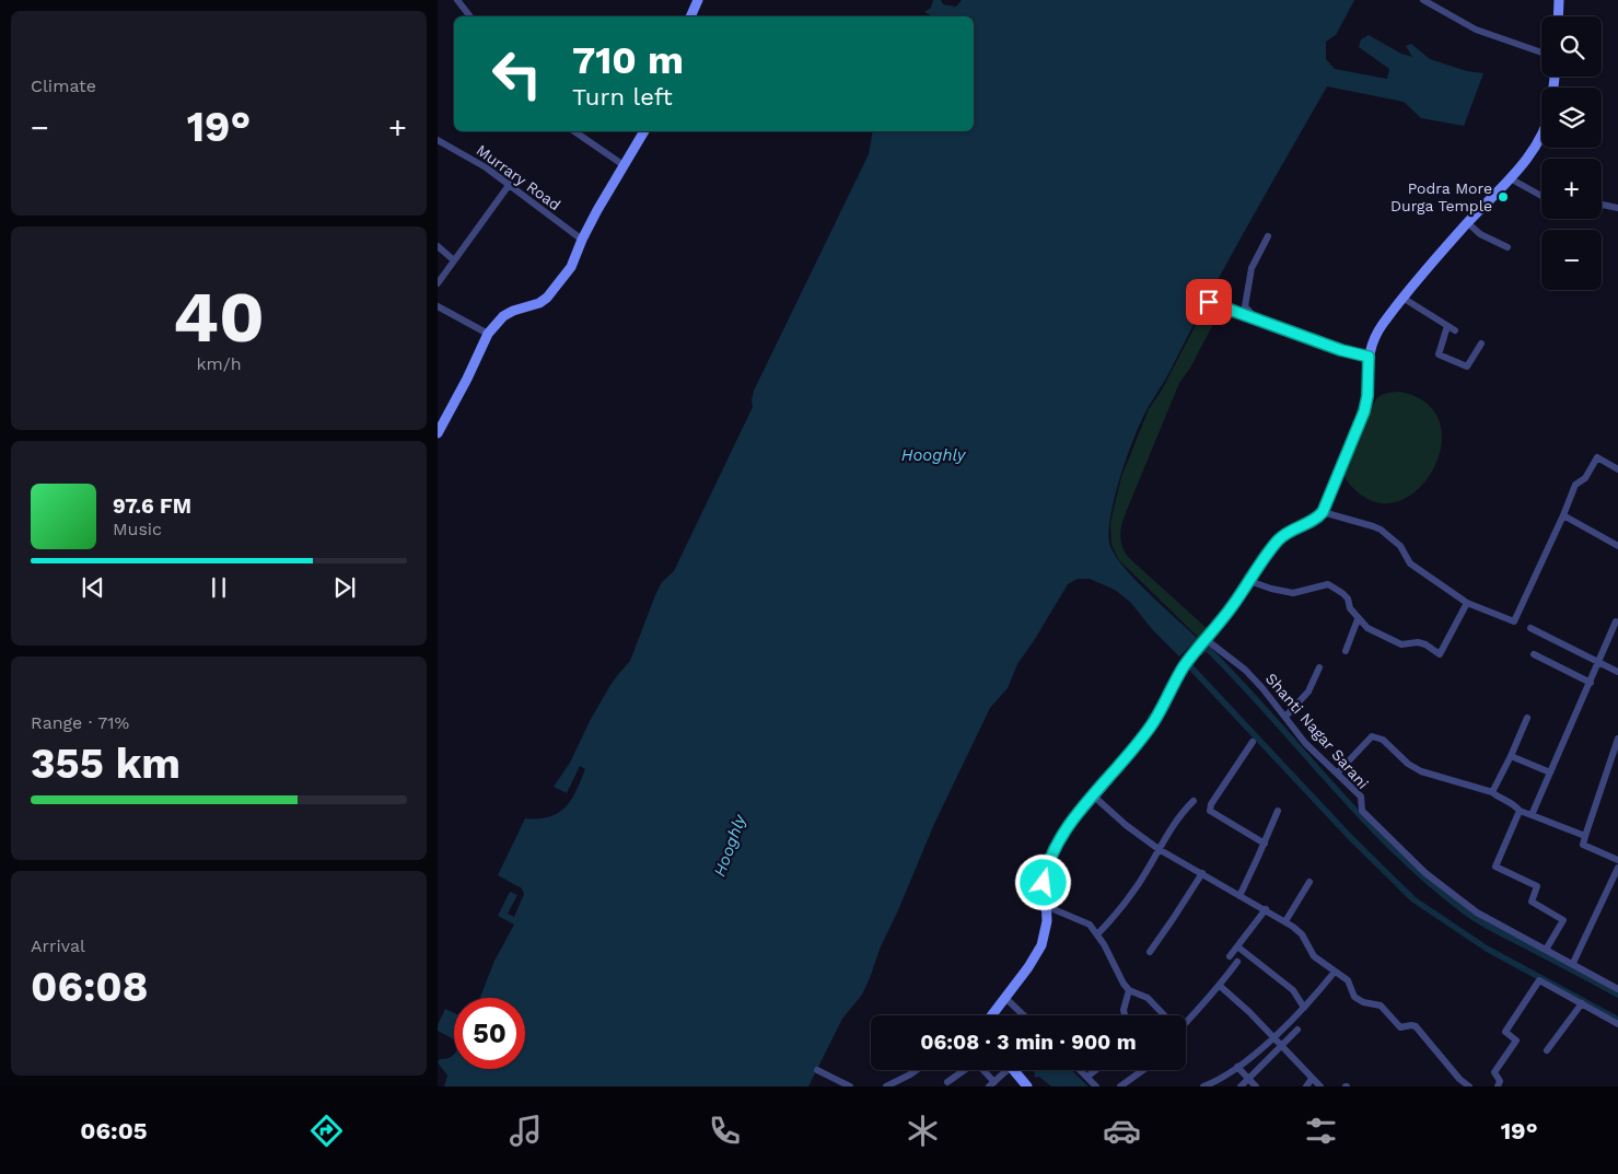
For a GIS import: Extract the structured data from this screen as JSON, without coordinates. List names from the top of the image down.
{
  "streets": {
    "street": ["Murrary Road", "Shanti Nagar Sarani"]
  },
  "water": ["Hooghly"],
  "places": ["Podra More Durga Temple"],
  "page": {
    "tile": [
      "Climate",
      ["40", "km/h"],
      ["Range · 71%", "355 km"],
      ["Arrival", "06:08"]
    ],
    "map_buttons": ["+", "−"],
    "turn": ["710 m", "Turn left"],
    "heat": ["−", "19°", "+"],
    "song": ["97.6 FM", "Music"],
    "limit": "50",
    "trip": "06:08 · 3 min · 900 m",
    "tabs": ["06:05", "19°"]
  }
}
